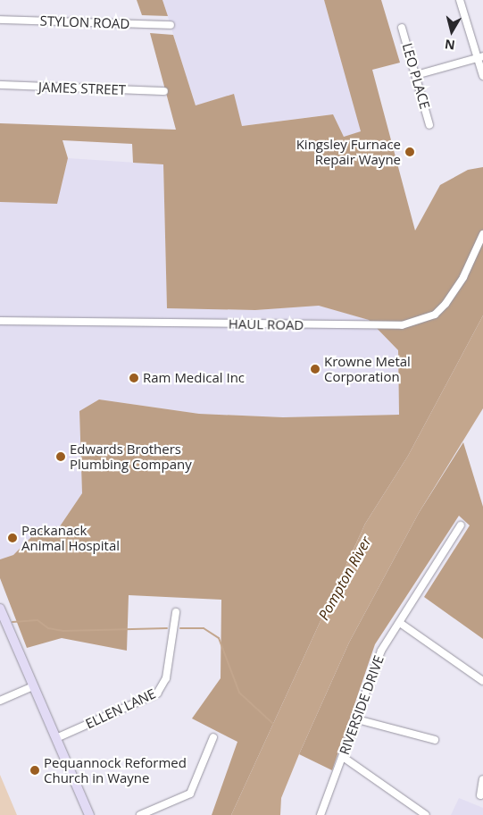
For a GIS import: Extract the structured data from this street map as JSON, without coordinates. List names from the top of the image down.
{
  "streets": {
    "street": [
      "STYLON ROAD",
      "LEO PLACE",
      "JAMES STREET",
      "HAUL ROAD",
      "RIVERSIDE DRIVE",
      "ELLEN LANE"
    ]
  },
  "water": ["Pompton River"],
  "places": [
    "Kingsley Furnace Repair Wayne",
    "Krowne Metal Corporation",
    "Ram Medical Inc",
    "Edwards Brothers Plumbing Company",
    "Packanack Animal Hospital",
    "Pequannock Reformed Church in Wayne"
  ],
  "north": "bottom"
}
